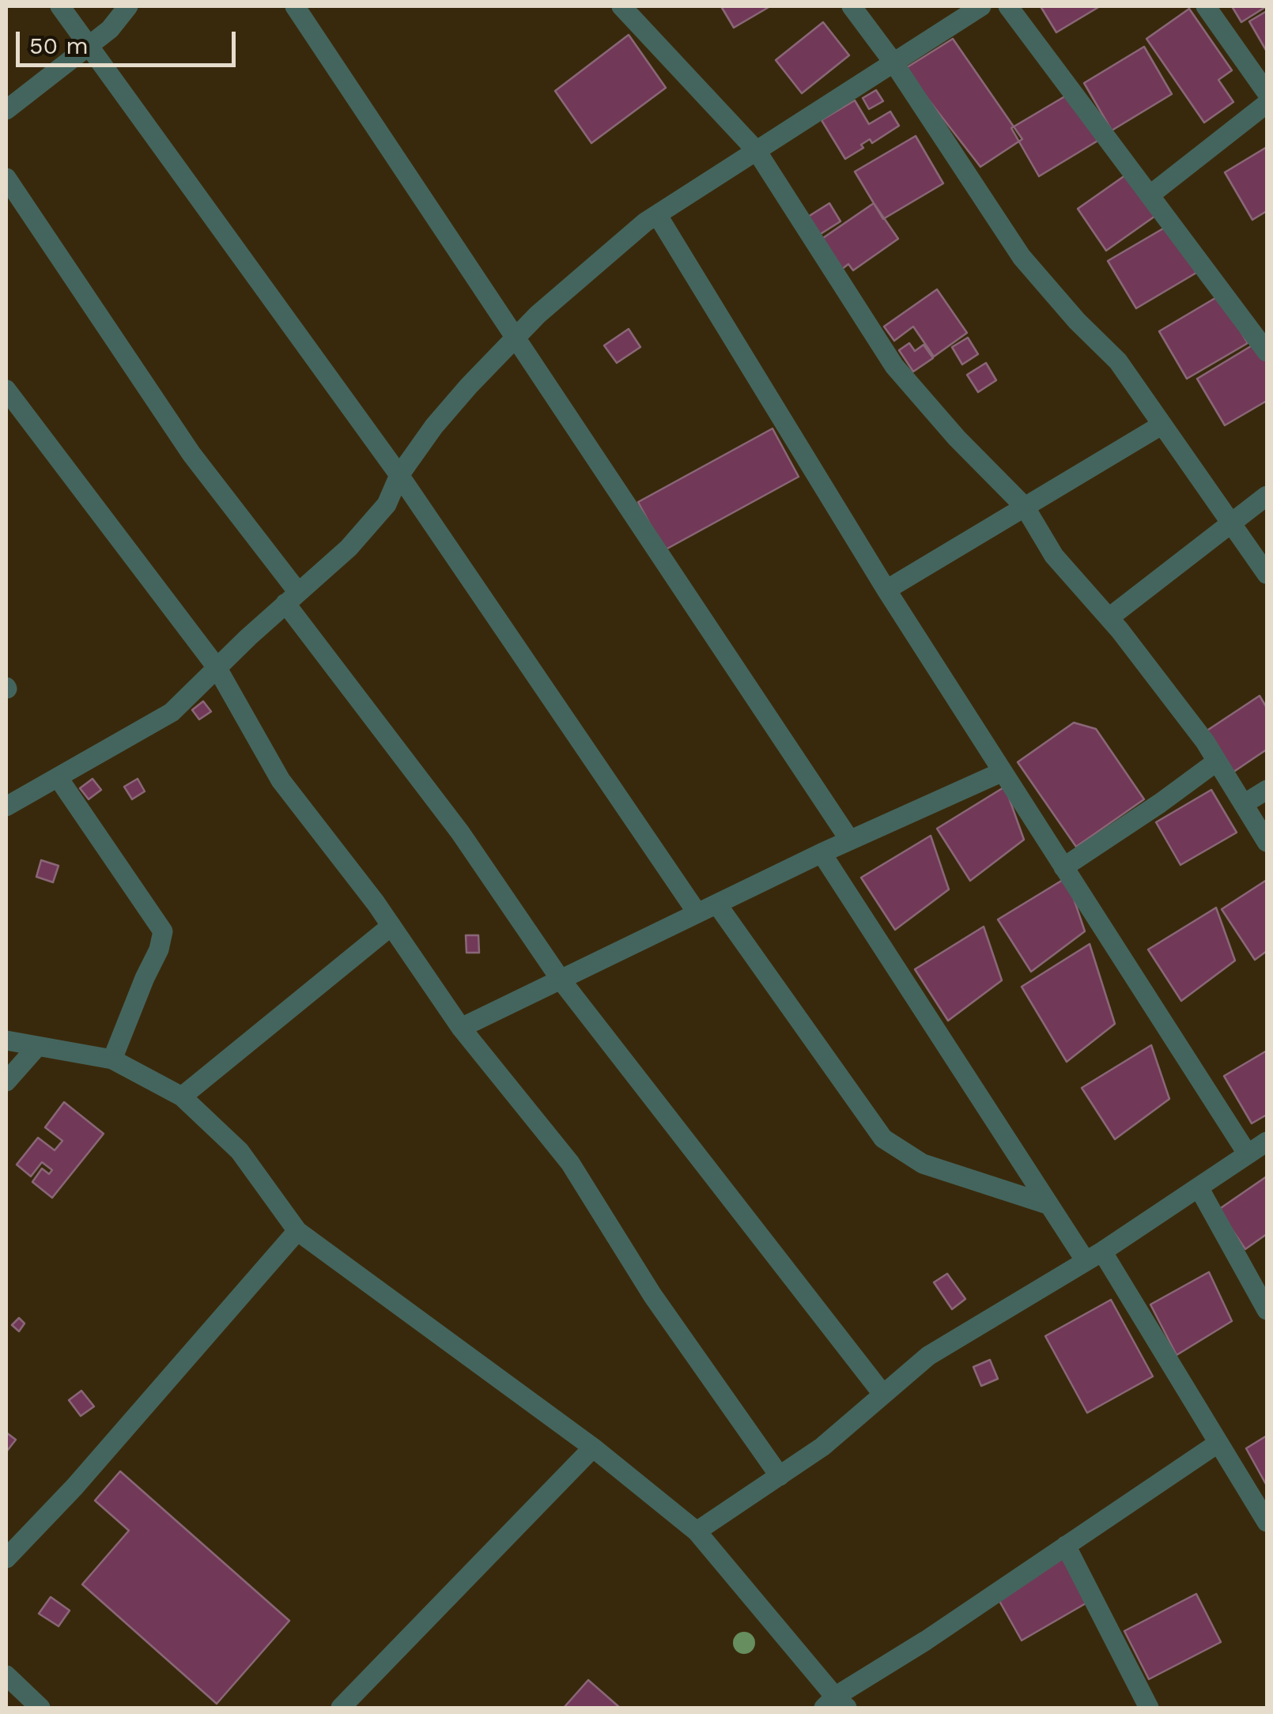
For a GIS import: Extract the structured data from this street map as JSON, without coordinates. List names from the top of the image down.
{
  "scale_bar": "50 m"
}
